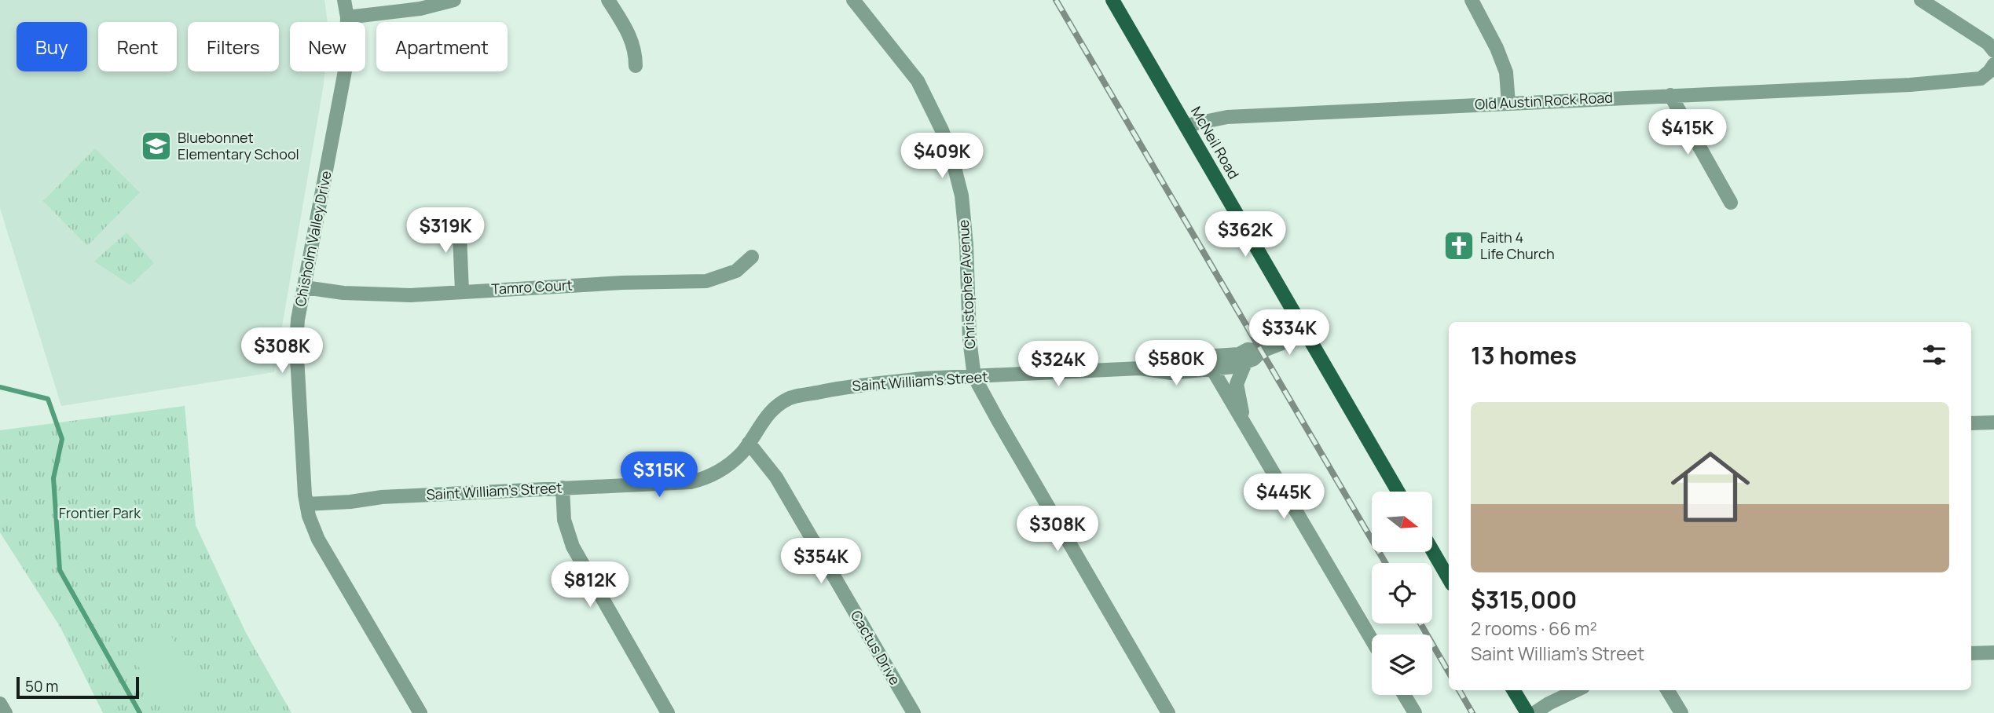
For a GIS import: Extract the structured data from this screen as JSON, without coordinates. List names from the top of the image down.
{
  "streets": {
    "main road": ["McNeil Road"],
    "street": [
      "Old Austin Rock Road",
      "Chisholm Valley Drive",
      "Christopher Avenue",
      "Tamro Court",
      "Saint William's Street",
      "Cactus Drive"
    ]
  },
  "crossings": [
    ["Old Austin Rock Road", "McNeil Road"],
    ["McNeil Road", "Saint William's Street"],
    ["Chisholm Valley Drive", "Tamro Court"],
    ["Chisholm Valley Drive", "Saint William's Street"],
    ["Christopher Avenue", "Saint William's Street"],
    ["Saint William's Street", "Cactus Drive"]
  ],
  "parks": ["Frontier Park"],
  "places": {
    "school or university": ["Bluebonnet Elementary School"],
    "church": ["Faith 4 Life Church"]
  },
  "scale_bar": "50 m",
  "north": "right",
  "page": {
    "chip": [
      "Buy",
      "Rent",
      "Filters",
      "New",
      "Apartment"
    ],
    "price": [
      "$415K",
      "$409K",
      "$319K",
      "$362K",
      "$334K",
      "$308K",
      "$580K",
      "$324K",
      "$315K",
      "$445K",
      "$308K",
      "$354K",
      "$812K"
    ],
    "heading": "13 homes",
    "list": [
      {
        "name": "$315,000",
        "note": "2 rooms · 66 m² · Saint William's Street"
      }
    ],
    "scale": "50 m"
  }
}
